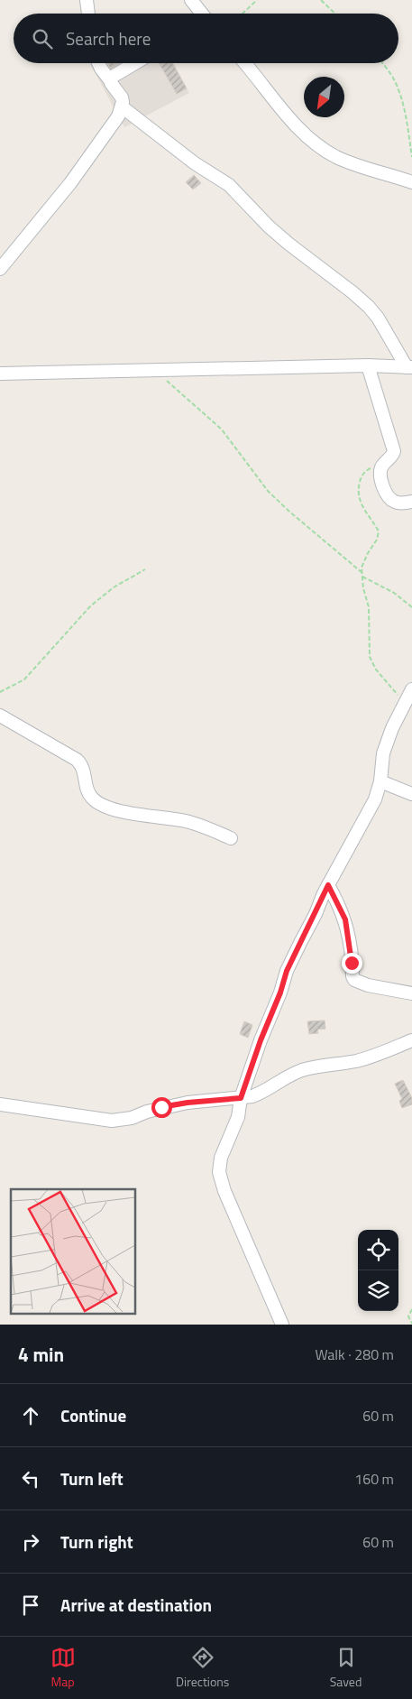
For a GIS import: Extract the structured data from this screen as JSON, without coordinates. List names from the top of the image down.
{
  "north": "bottom left",
  "page": {
    "search": "Search here",
    "heading": ["4 min", "Walk · 280 m"],
    "list": [
      ["Continue", "60 m"],
      ["Turn left", "160 m"],
      ["Turn right", "60 m"],
      "Arrive at destination"
    ],
    "nav": ["Map", "Directions", "Saved"]
  }
}
